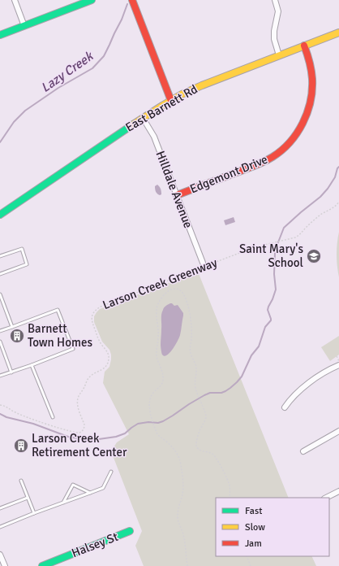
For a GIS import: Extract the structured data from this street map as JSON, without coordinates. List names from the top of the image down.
{
  "streets": {
    "street": [
      "East Barnett Rd",
      "Edgemont Drive",
      "Hilldale Avenue",
      "Halsey St"
    ],
    "path": ["Larson Creek Greenway"]
  },
  "crossings": [
    ["East Barnett Rd", "Edgemont Drive"],
    ["East Barnett Rd", "Hilldale Avenue"],
    ["Edgemont Drive", "Hilldale Avenue"]
  ],
  "water": ["Lazy Creek"],
  "places": {
    "school or university": ["Saint Mary's School"],
    "building": ["Barnett Town Homes", "Larson Creek Retirement Center"]
  },
  "legend": ["Fast", "Slow", "Jam"]
}
